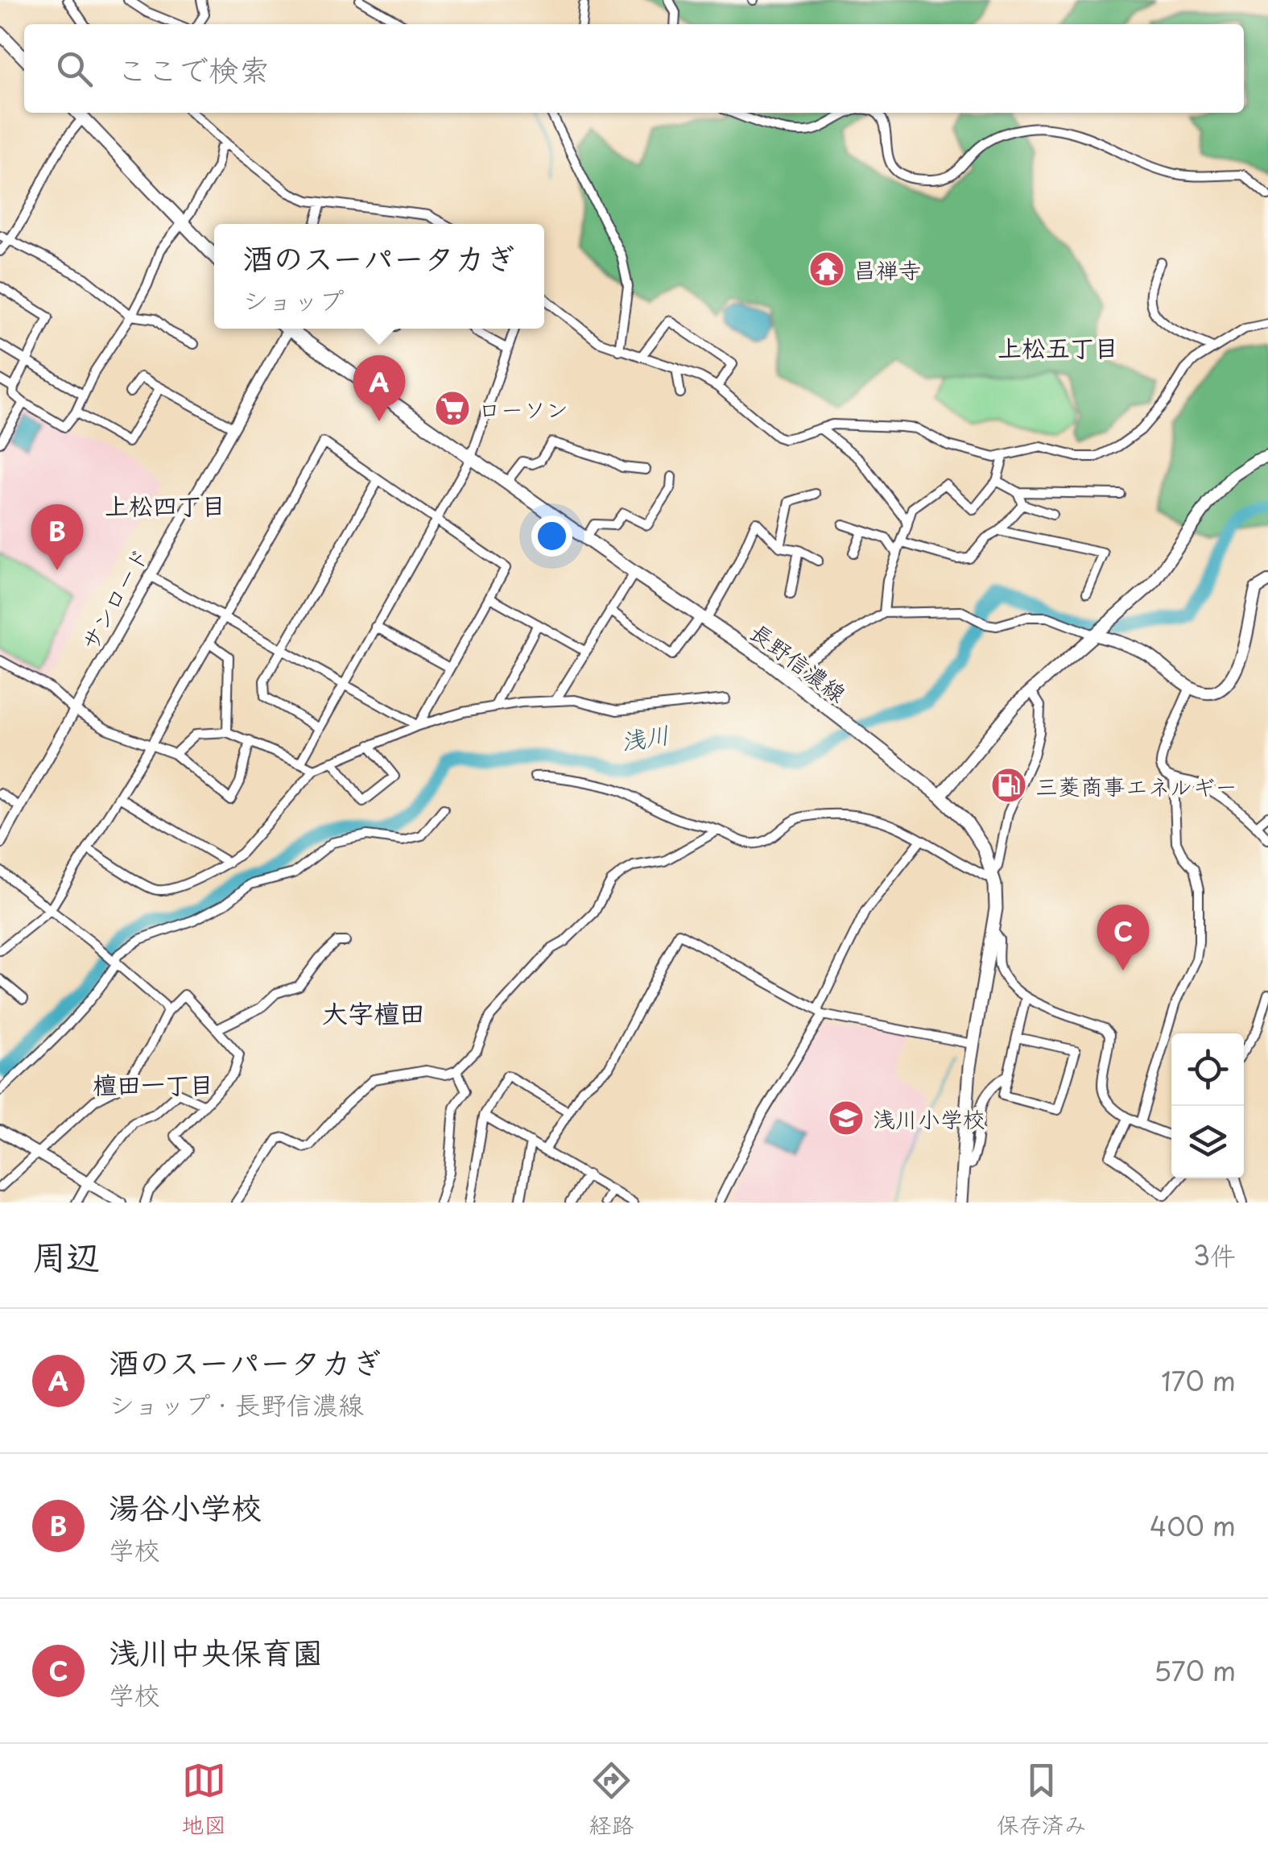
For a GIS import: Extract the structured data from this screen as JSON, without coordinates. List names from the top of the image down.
{
  "streets": {
    "main road": ["長野信濃線"],
    "street": ["サンロード"]
  },
  "districts": [
    "上松五丁目",
    "上松四丁目",
    "大字檀田",
    "檀田一丁目"
  ],
  "water": ["浅川"],
  "places": {
    "temple": ["昌禅寺"],
    "supermarket": ["ローソン"],
    "fuel station": ["三菱商事エネルギー"],
    "school or university": ["浅川小学校"]
  },
  "page": {
    "search": "ここで検索",
    "popup": ["酒のスーパータカぎ", "ショップ"],
    "pins": ["A", "B", "C"],
    "heading": ["周辺", "3件"],
    "list": [
      {
        "mark": "A",
        "name": "酒のスーパータカぎ",
        "note": "ショップ · 長野信濃線",
        "value": "170 m"
      },
      {
        "mark": "B",
        "name": "湯谷小学校",
        "note": "学校",
        "value": "400 m"
      },
      {
        "mark": "C",
        "name": "浅川中央保育園",
        "note": "学校",
        "value": "570 m"
      }
    ],
    "nav": ["地図", "経路", "保存済み"]
  }
}
